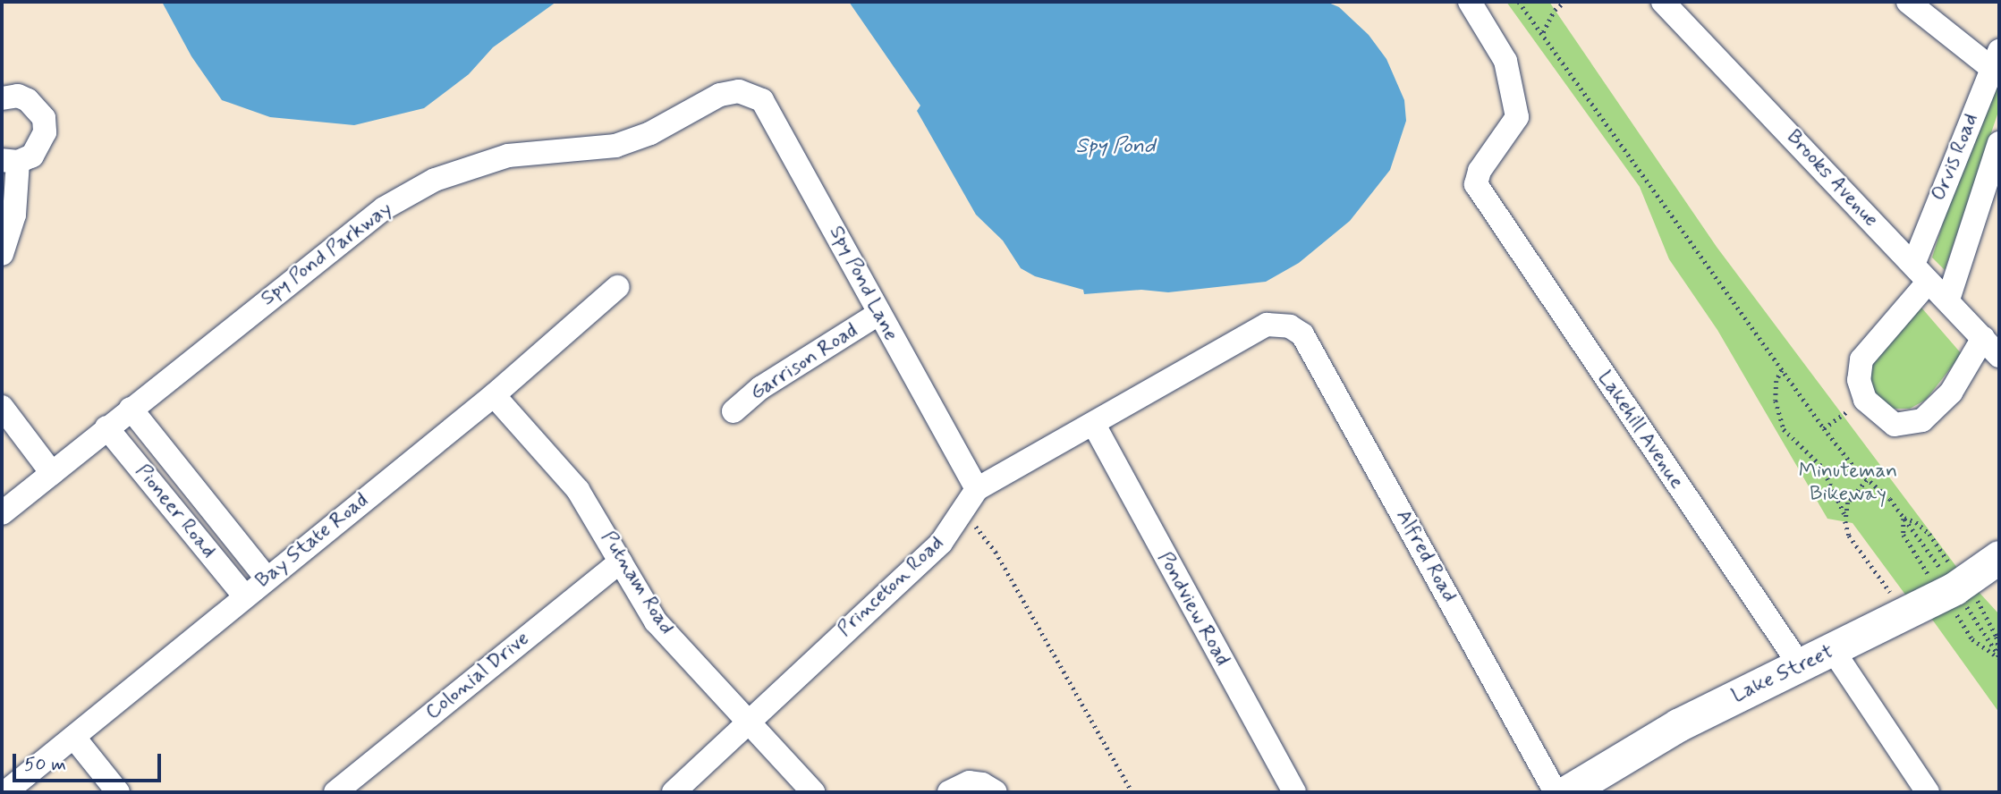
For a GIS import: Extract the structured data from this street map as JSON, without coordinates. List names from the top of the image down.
{
  "streets": {
    "main road": ["Lake Street"],
    "street": [
      "Orvis Road",
      "Brooks Avenue",
      "Spy Pond Parkway",
      "Spy Pond Lane",
      "Garrison Road",
      "Lakehill Avenue",
      "Pioneer Road",
      "Bay State Road",
      "Alfred Road",
      "Putnam Road",
      "Princeton Road",
      "Pondview Road",
      "Colonial Drive"
    ]
  },
  "crossings": [
    ["Orvis Road", "Brooks Avenue"],
    ["Spy Pond Parkway", "Spy Pond Lane"],
    ["Spy Pond Parkway", "Pioneer Road"],
    ["Spy Pond Lane", "Garrison Road"],
    ["Spy Pond Lane", "Princeton Road"],
    ["Lakehill Avenue", "Lake Street"],
    ["Pioneer Road", "Bay State Road"],
    ["Bay State Road", "Putnam Road"],
    ["Alfred Road", "Princeton Road"],
    ["Alfred Road", "Lake Street"],
    ["Putnam Road", "Princeton Road"],
    ["Putnam Road", "Colonial Drive"],
    ["Princeton Road", "Pondview Road"]
  ],
  "water": ["Spy Pond"],
  "parks": ["Minuteman Bikeway"],
  "scale_bar": "50 m"
}
